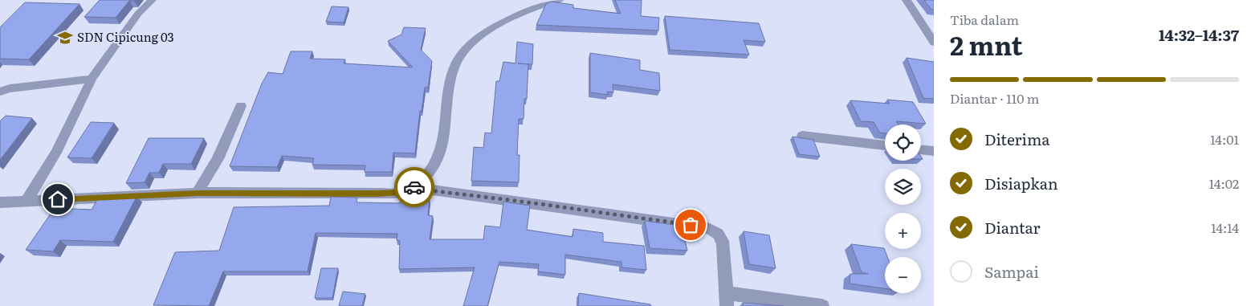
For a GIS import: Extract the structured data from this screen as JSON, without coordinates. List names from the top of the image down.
{
  "places": {
    "school or university": ["SDN Cipicung 03"]
  },
  "page": {
    "heading": ["2 mnt", "Tiba dalam", "14:32–14:37"],
    "bar": "Diantar · 110 m",
    "list": [
      ["Diterima", "14:01"],
      ["Disiapkan", "14:02"],
      ["Diantar", "14:14"],
      "Sampai"
    ],
    "map_buttons": ["+", "−"]
  }
}
